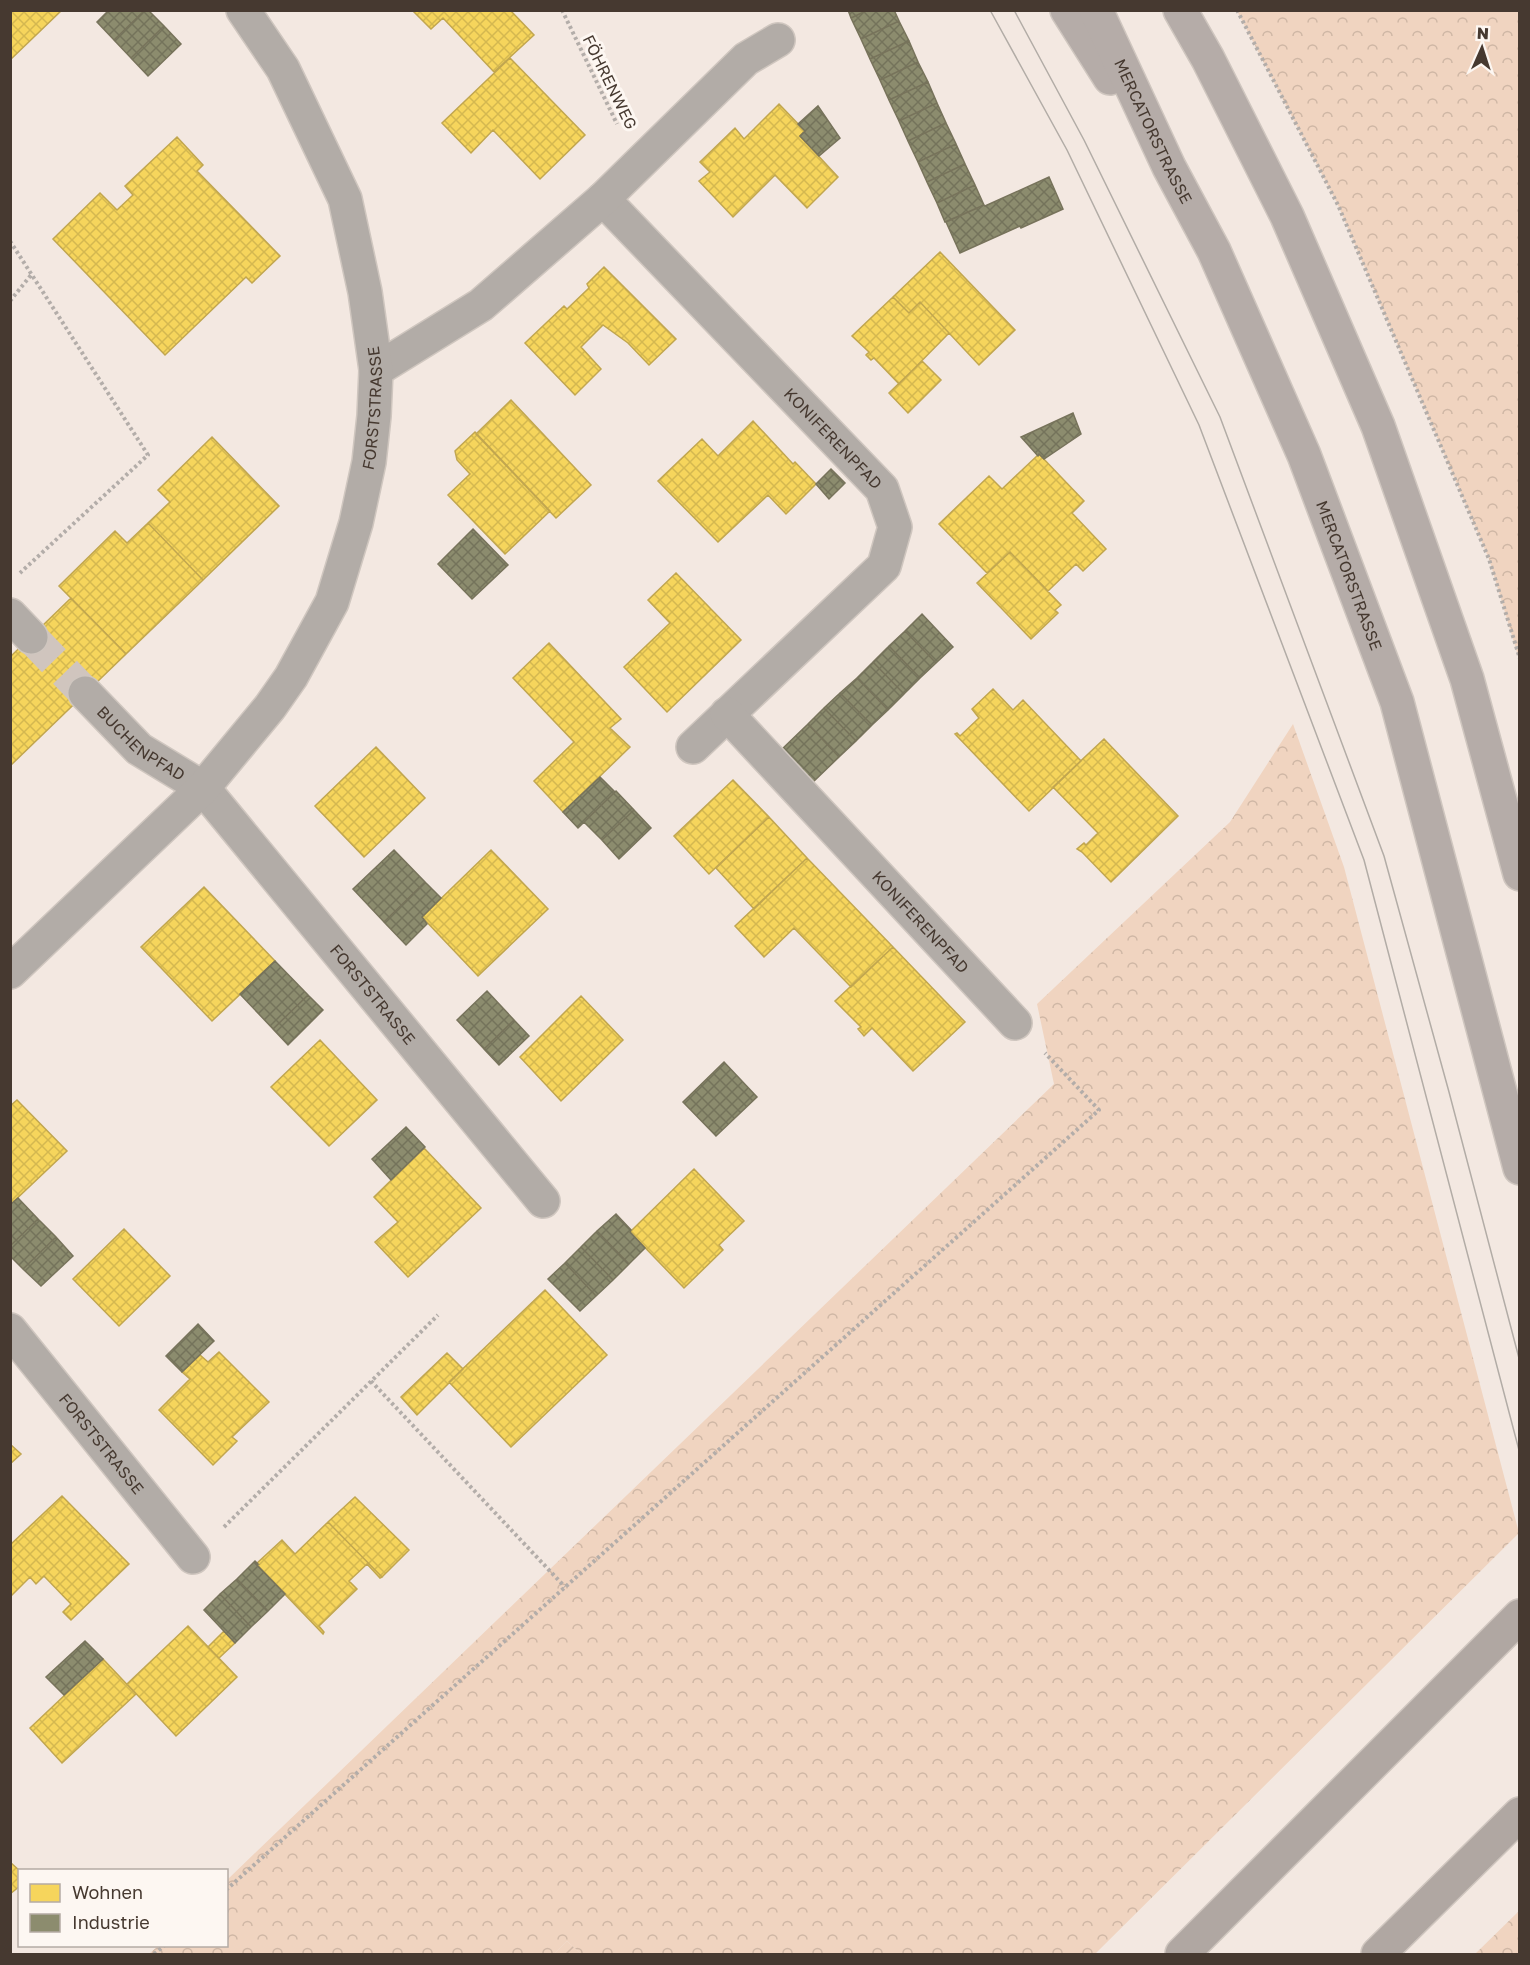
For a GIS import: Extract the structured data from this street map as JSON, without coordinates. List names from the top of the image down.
{
  "streets": {
    "main road": ["MERCATORSTRASSE"],
    "street": ["FORSTSTRASSE", "KONIFERENPFAD", "BUCHENPFAD"],
    "path": ["FÖHRENWEG"]
  },
  "crossings": [
    ["FORSTSTRASSE", "BUCHENPFAD"]
  ],
  "legend": ["Wohnen", "Industrie"],
  "north": "top"
}
